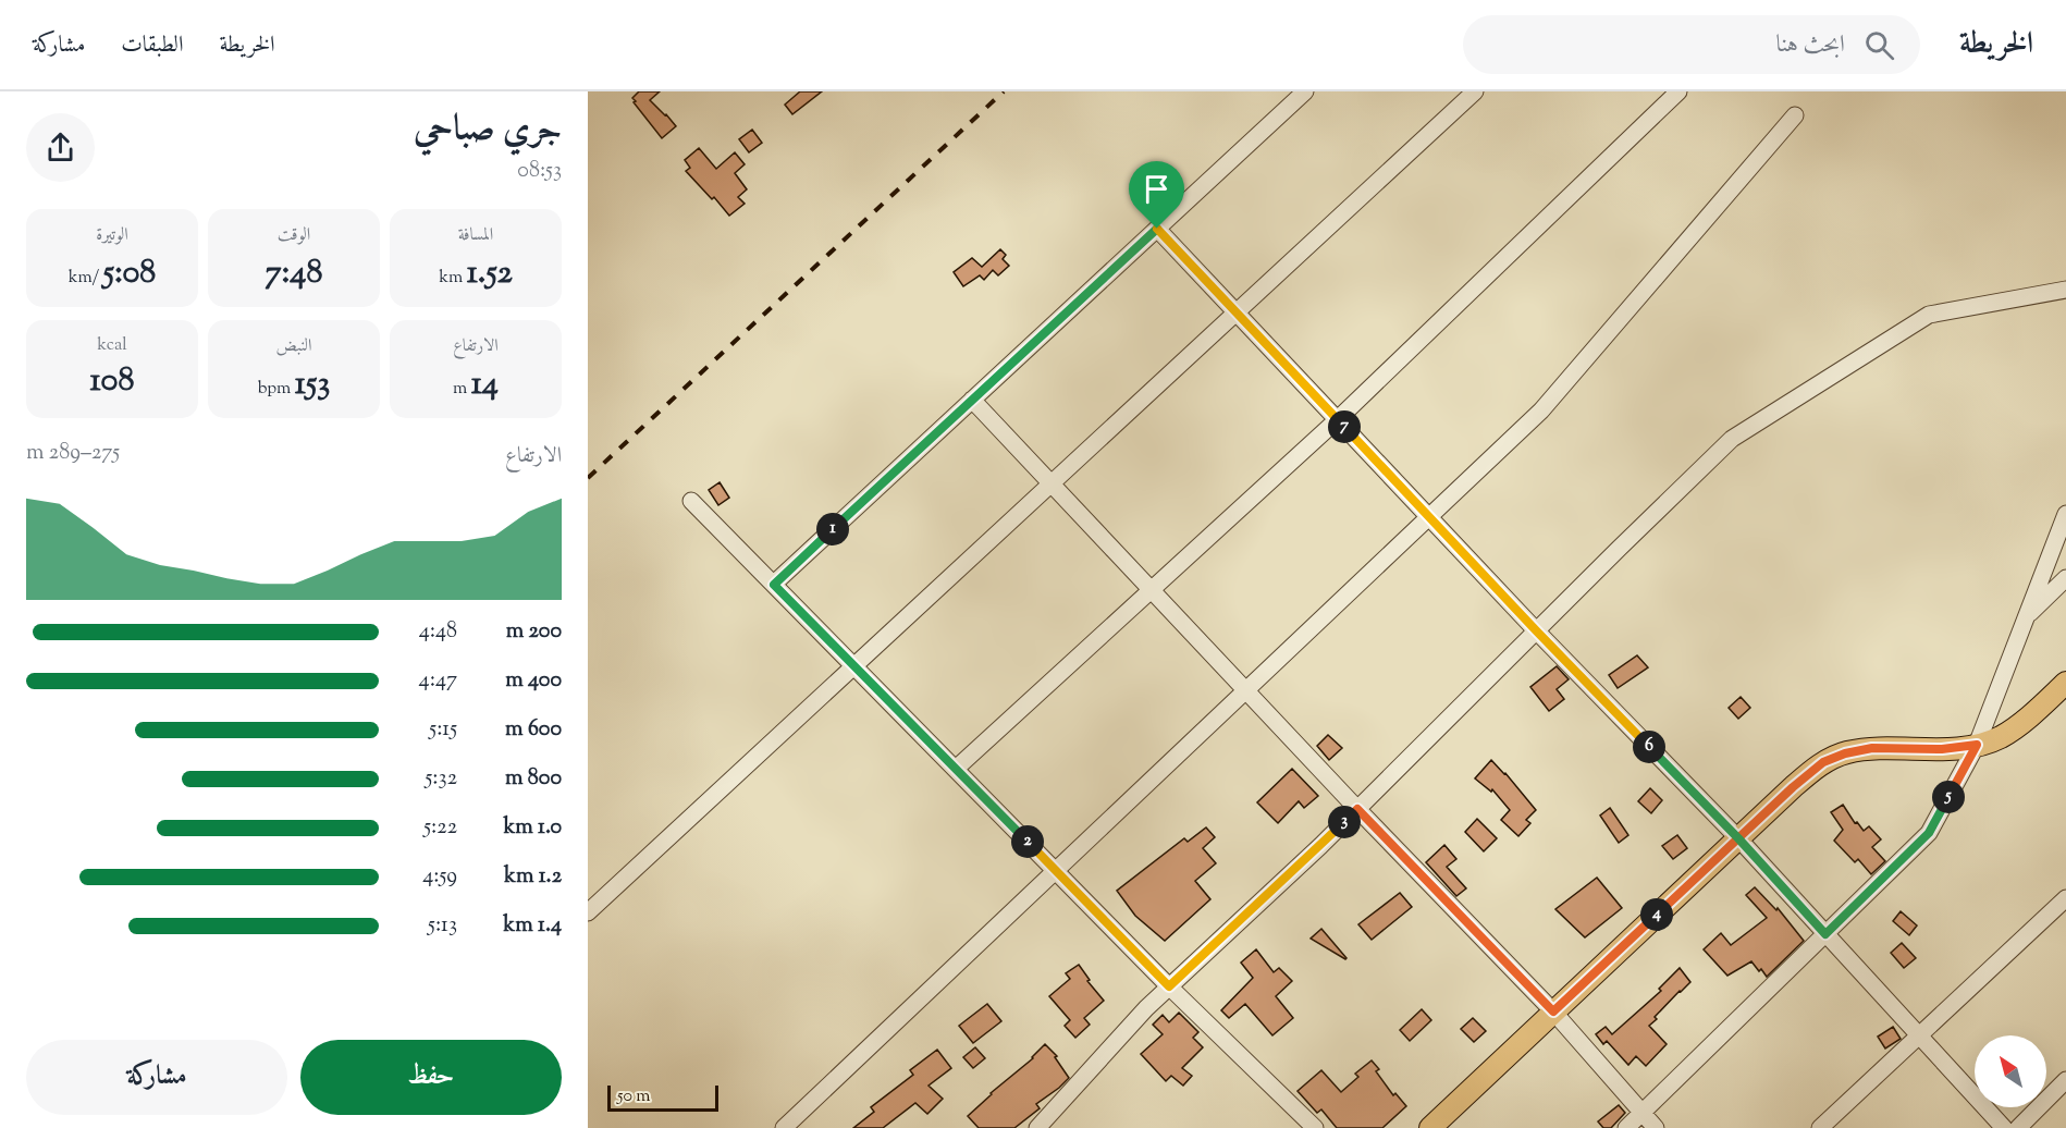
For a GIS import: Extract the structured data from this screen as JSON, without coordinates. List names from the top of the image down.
{
  "scale_bar": "50 m",
  "north": "top left",
  "page": {
    "header": "الخريطة",
    "search": "ابحث هنا",
    "nav": ["الخريطة", "الطبقات", "مشاركة"],
    "heading": ["جري صباحي", "08:53"],
    "stats": [
      ["المسافة", "1.52 km"],
      ["الوقت", "7:48"],
      ["الوتيرة", "5:08 /km"],
      ["الارتفاع", "14 m"],
      ["النبض", "153 bpm"],
      ["kcal", "108"]
    ],
    "pins": [
      "7",
      "1",
      "6",
      "5",
      "3",
      "2",
      "4"
    ],
    "chart": ["الارتفاع", "275–289 m"],
    "list": [
      {
        "name": "200 m",
        "note": "4:48"
      },
      {
        "name": "400 m",
        "note": "4:47"
      },
      {
        "name": "600 m",
        "note": "5:15"
      },
      {
        "name": "800 m",
        "note": "5:32"
      },
      {
        "name": "1.0 km",
        "note": "5:22"
      },
      {
        "name": "1.2 km",
        "note": "4:59"
      },
      {
        "name": "1.4 km",
        "note": "5:13"
      }
    ],
    "buttons": ["حفظ", "مشاركة"],
    "scale": "50 m"
  }
}
